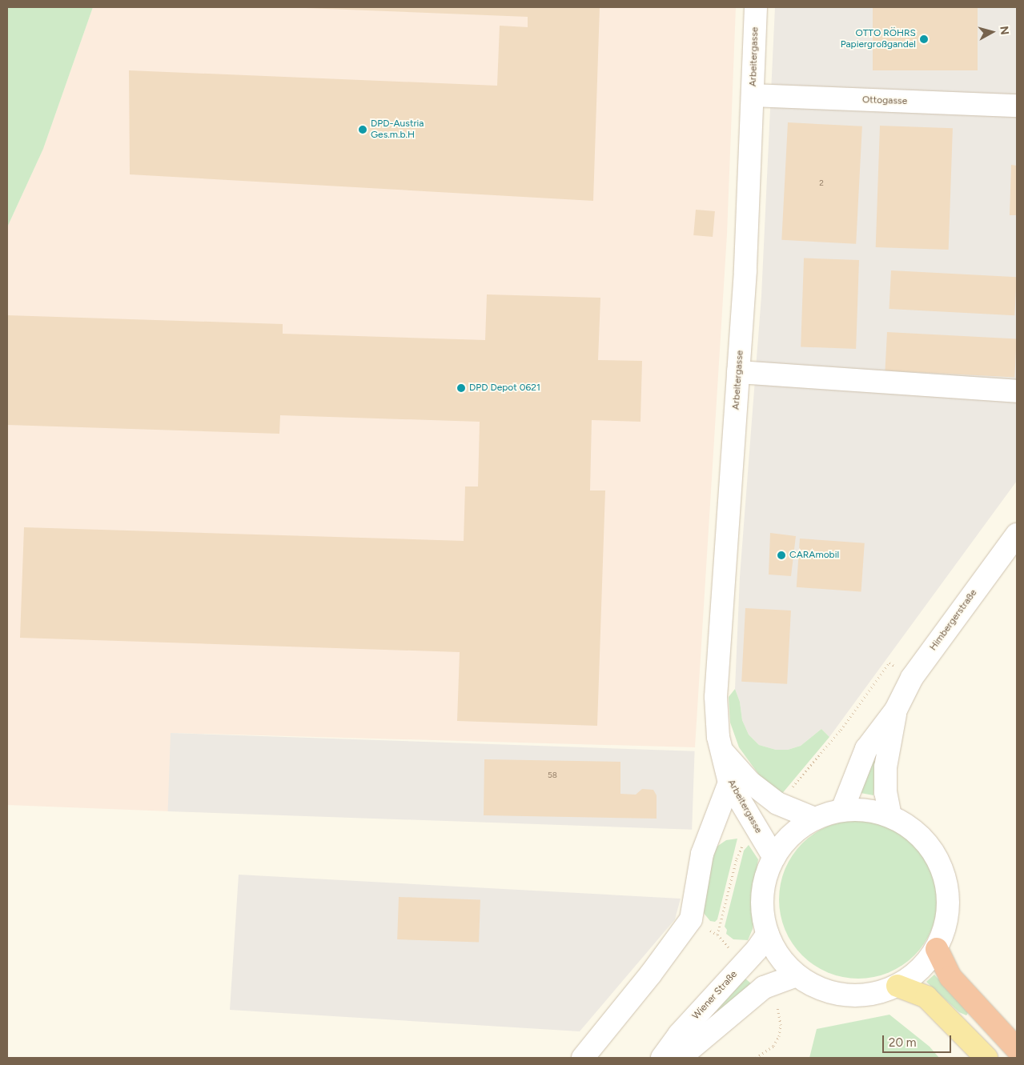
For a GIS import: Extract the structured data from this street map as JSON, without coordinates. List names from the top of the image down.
{
  "streets": {
    "street": [
      "Arbeitergasse",
      "Ottogasse",
      "Himbergerstraße",
      "Wiener Straße"
    ]
  },
  "crossings": [
    ["Arbeitergasse", "Ottogasse"]
  ],
  "places": [
    "OTTO RÖHRS Papiergroßgandel",
    "DPD-Austria Ges.m.b.H",
    "DPD Depot 0621",
    "CARAmobil"
  ],
  "house_numbers": ["2", "58"],
  "scale_bar": "20 m",
  "north": "right"
}
